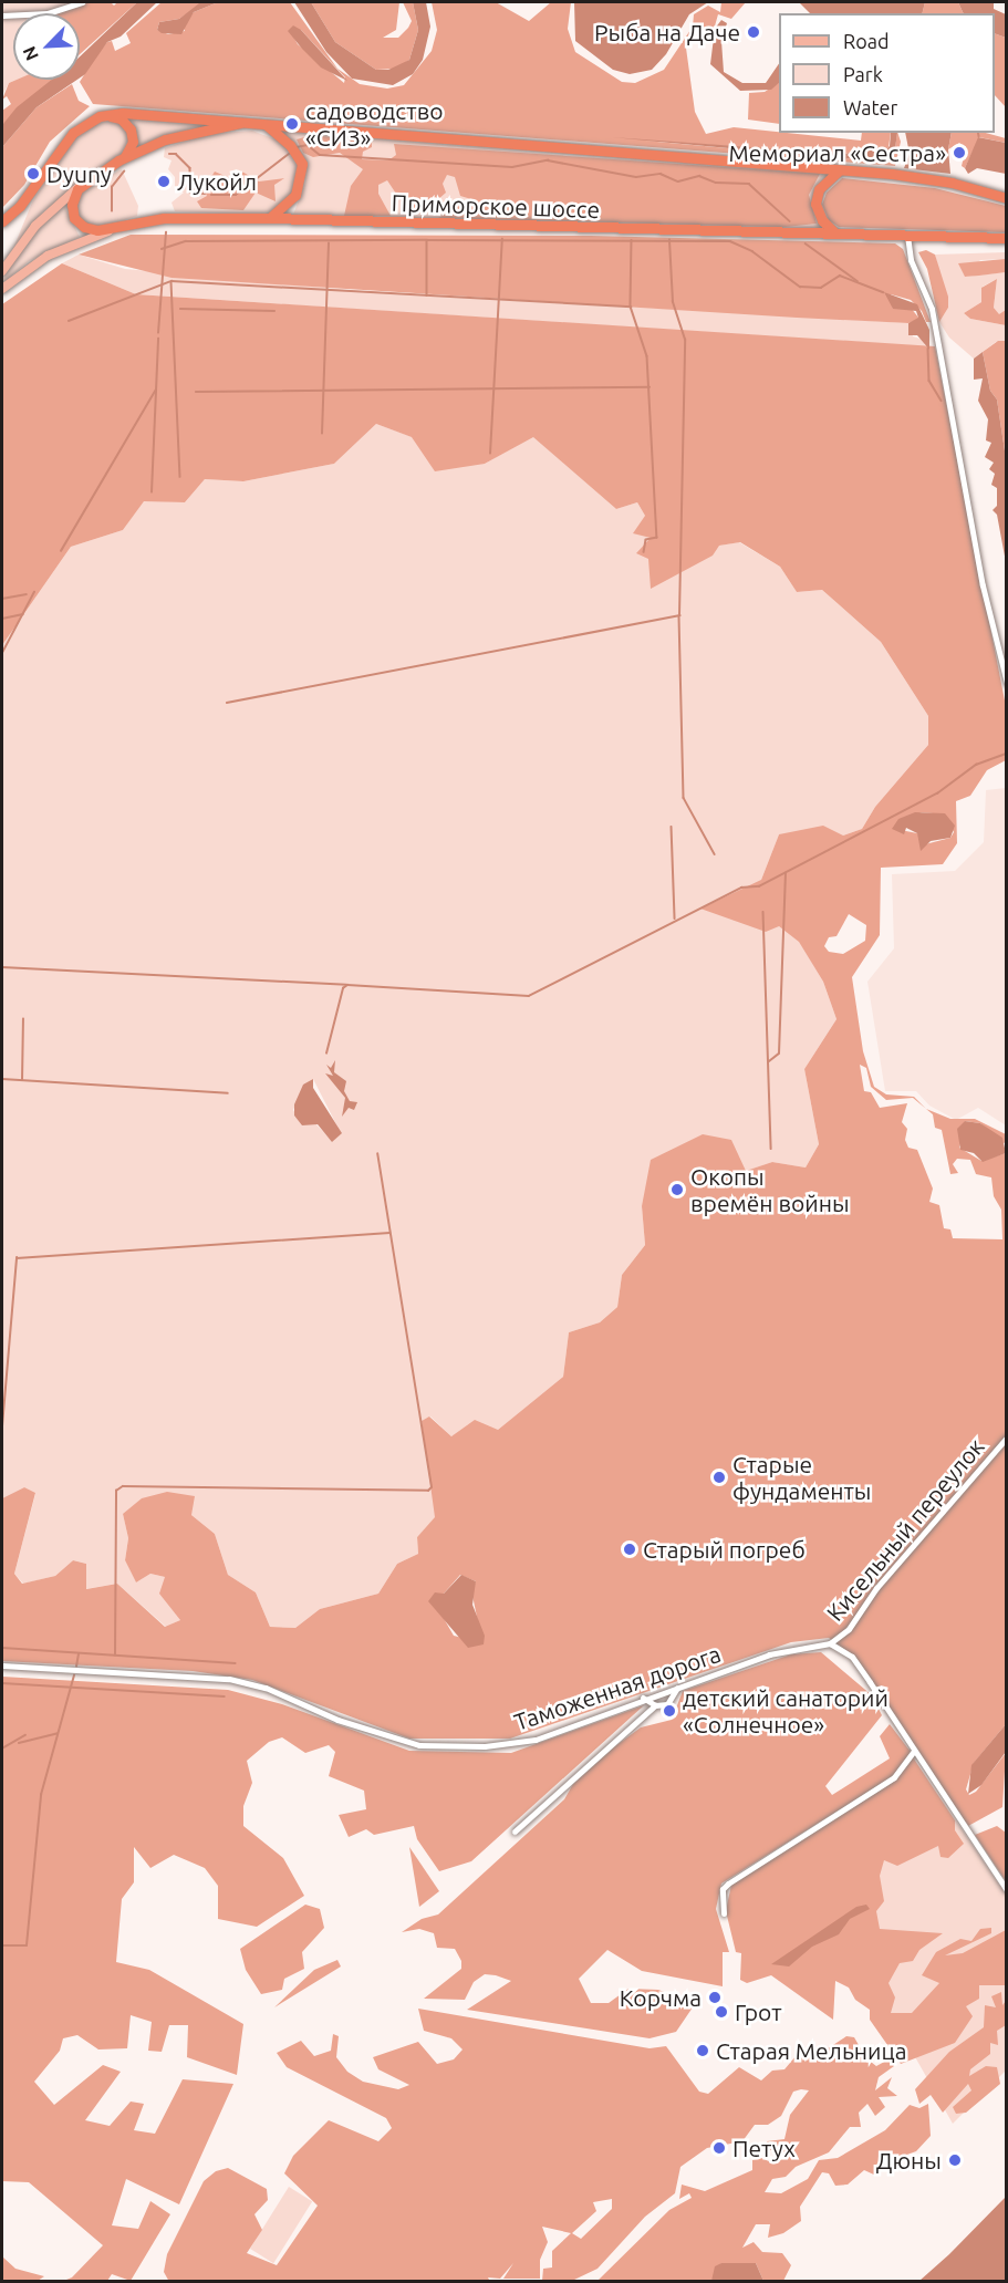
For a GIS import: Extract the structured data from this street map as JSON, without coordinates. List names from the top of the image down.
{
  "streets": {
    "highway": ["Приморское шоссе"],
    "street": ["Кисельный переулок", "Таможенная дорога"]
  },
  "crossings": [
    ["Кисельный переулок", "Таможенная дорога"]
  ],
  "places": [
    "Рыба на Даче",
    "садоводство «СИЗ»",
    "Мемориал «Сестра»",
    "Dyuny",
    "Лукойл",
    "Окопы времён войны",
    "Старые фундаменты",
    "Старый погреб",
    "детский санаторий «Солнечное»",
    "Корчма",
    "Грот",
    "Старая Мельница",
    "Петух",
    "Дюны"
  ],
  "legend": ["Road", "Park", "Water"],
  "north": "bottom left"
}
